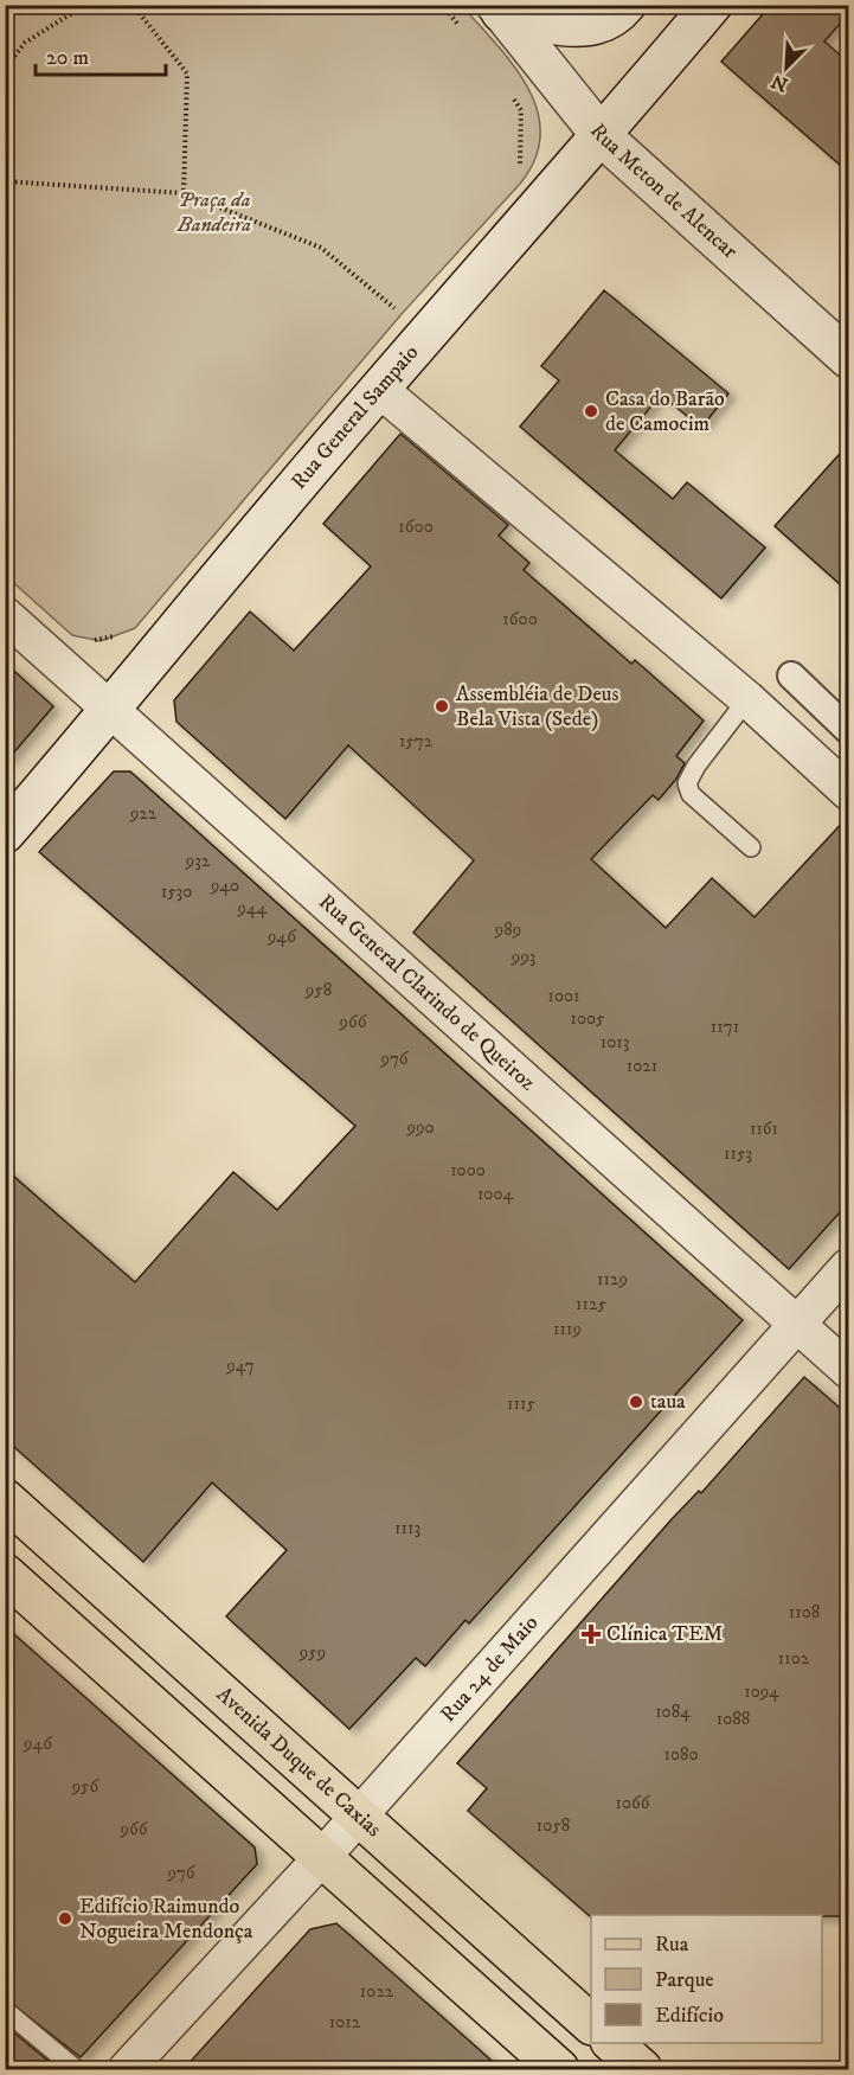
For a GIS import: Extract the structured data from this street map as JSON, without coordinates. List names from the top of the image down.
{
  "streets": {
    "main road": ["Rua Meton de Alencar", "Rua General Sampaio", "Avenida Duque de Caxias"],
    "street": ["Rua General Clarindo de Queiroz", "Rua 24 de Maio"]
  },
  "crossings": [
    ["Rua Meton de Alencar", "Rua General Sampaio"],
    ["Rua General Sampaio", "Rua General Clarindo de Queiroz"],
    ["Rua General Clarindo de Queiroz", "Rua 24 de Maio"],
    ["Rua 24 de Maio", "Avenida Duque de Caxias"]
  ],
  "parks": ["Praça da Bandeira"],
  "places": {
    "other": [
      "Casa do Barão de Camocim",
      "Assembléia de Deus Bela Vista (Sede)",
      "taua",
      "Edifício Raimundo Nogueira Mendonça"
    ],
    "health": ["Clínica TEM"]
  },
  "house_numbers": [
    "1600",
    "1600",
    "1572",
    "922",
    "932",
    "940",
    "1530",
    "944",
    "989",
    "946",
    "993",
    "958",
    "1001",
    "1005",
    "966",
    "1171",
    "1013",
    "976",
    "1021",
    "990",
    "1161",
    "1153",
    "1000",
    "1004",
    "1129",
    "1125",
    "1119",
    "947",
    "1115",
    "1113",
    "1108",
    "959",
    "1102",
    "1094",
    "1084",
    "1088",
    "946",
    "1080",
    "956",
    "1066",
    "1058",
    "966",
    "976",
    "1022",
    "1012"
  ],
  "legend": ["Rua", "Parque", "Edifício"],
  "scale_bar": "20 m",
  "north": "bottom left"
}
